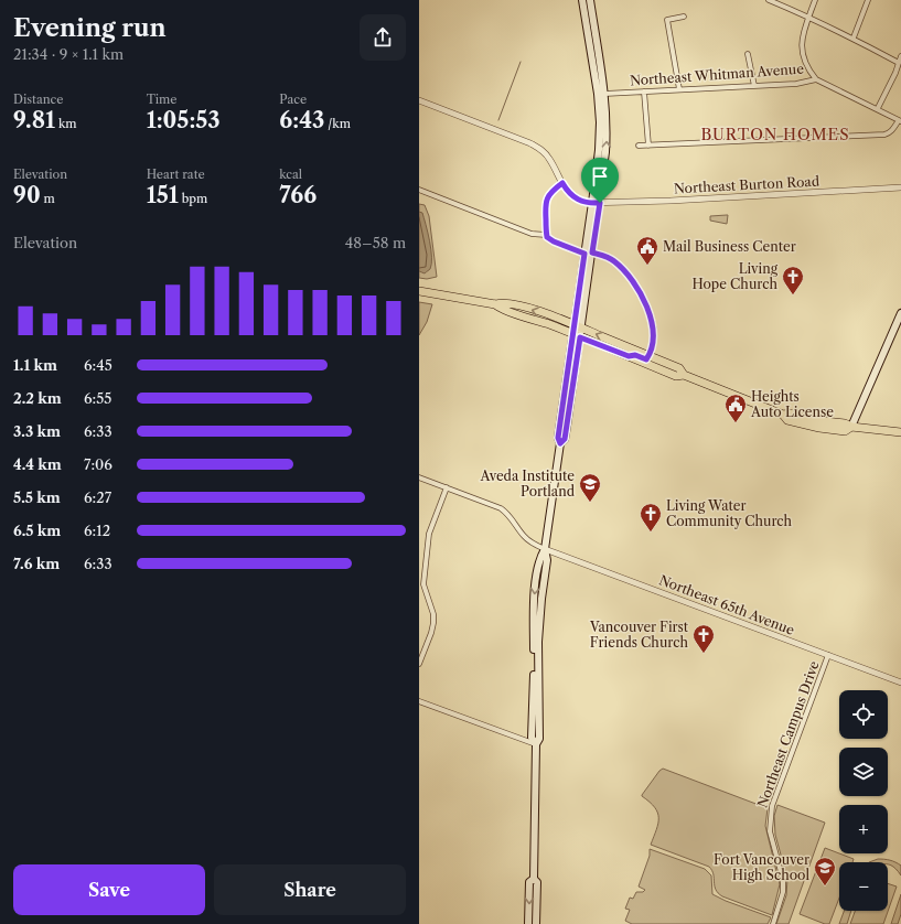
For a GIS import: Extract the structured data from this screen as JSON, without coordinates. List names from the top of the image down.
{
  "streets": {
    "street": [
      "Northeast Whitman Avenue",
      "Northeast Burton Road",
      "Northeast 65th Avenue",
      "Northeast Campus Drive"
    ]
  },
  "crossings": [
    ["Northeast 65th Avenue", "Northeast Campus Drive"]
  ],
  "districts": ["BURTON HOMES"],
  "places": {
    "public building": ["Mail Business Center", "Heights Auto License"],
    "church": ["Living Hope Church", "Living Water Community Church", "Vancouver First Friends Church"],
    "school or university": ["Aveda Institute Portland", "Fort Vancouver High School"]
  },
  "page": {
    "heading": ["Evening run", "21:34 · 9 × 1.1 km"],
    "stats": [
      ["Distance", "9.81 km"],
      ["Time", "1:05:53"],
      ["Pace", "6:43 /km"],
      ["Elevation", "90 m"],
      ["Heart rate", "151 bpm"],
      ["kcal", "766"]
    ],
    "chart": ["Elevation", "48–58 m"],
    "list": [
      {
        "name": "1.1 km",
        "note": "6:45"
      },
      {
        "name": "2.2 km",
        "note": "6:55"
      },
      {
        "name": "3.3 km",
        "note": "6:33"
      },
      {
        "name": "4.4 km",
        "note": "7:06"
      },
      {
        "name": "5.5 km",
        "note": "6:27"
      },
      {
        "name": "6.5 km",
        "note": "6:12"
      },
      {
        "name": "7.6 km",
        "note": "6:33"
      }
    ],
    "map_buttons": ["+", "−"],
    "buttons": ["Save", "Share"]
  }
}
